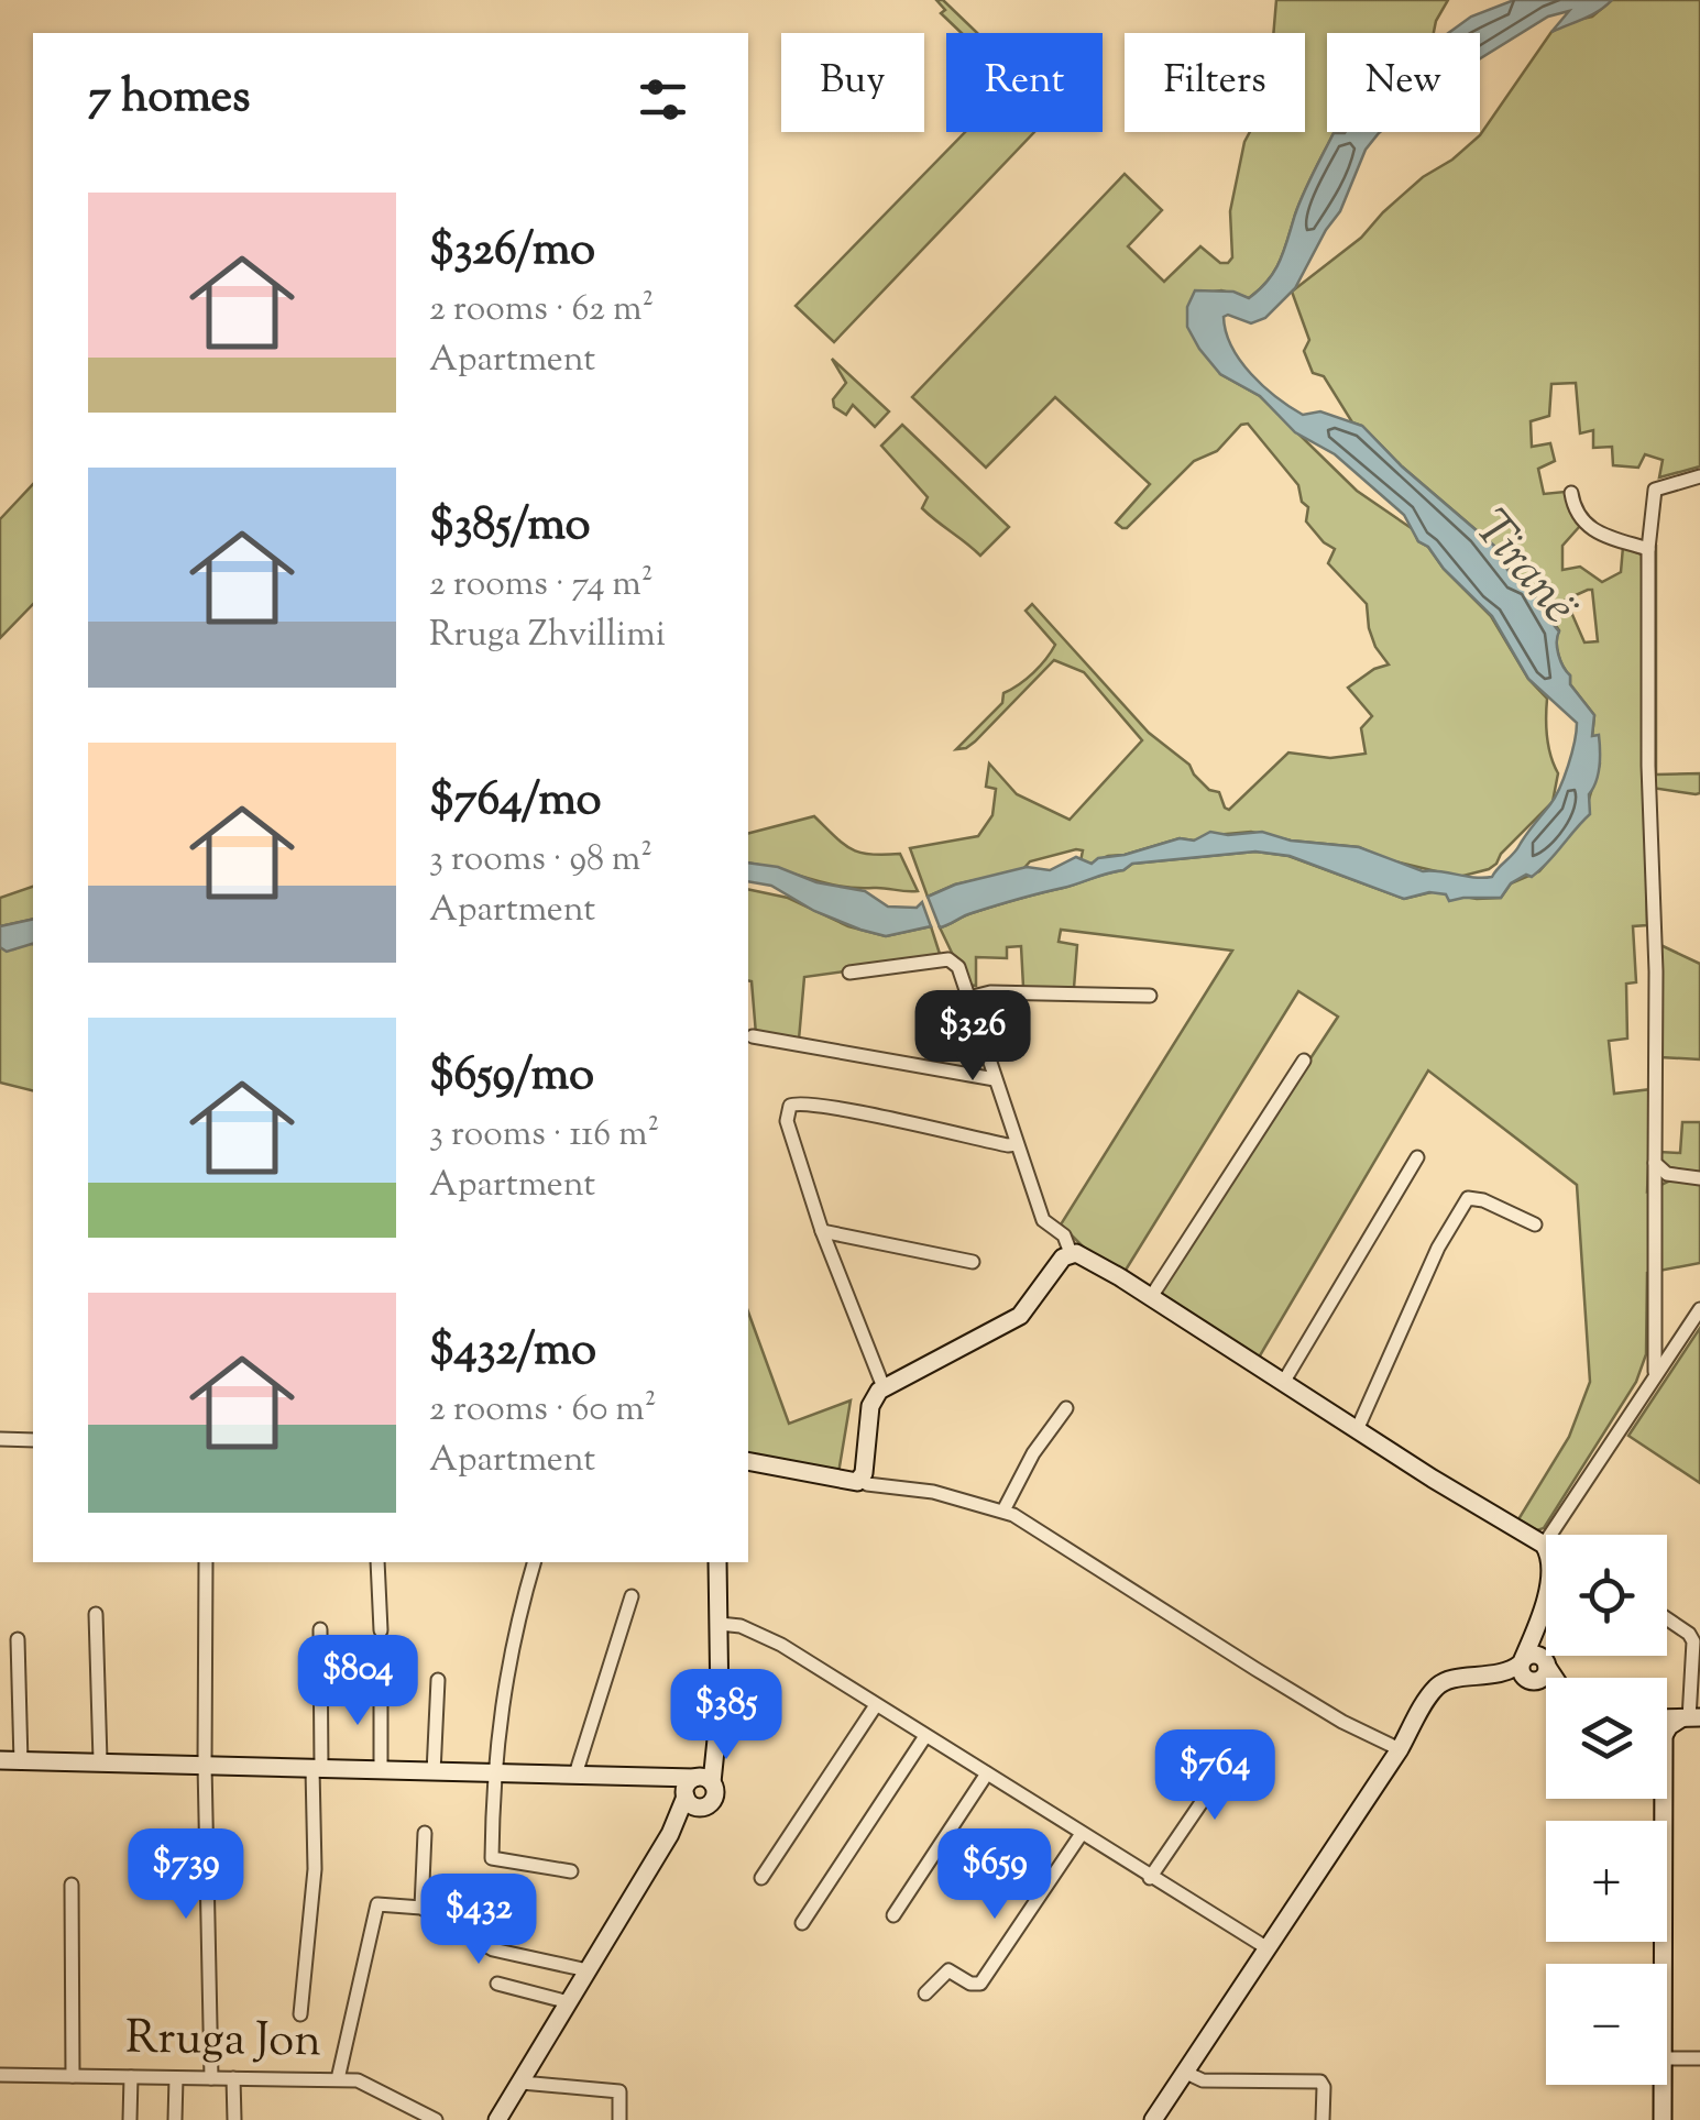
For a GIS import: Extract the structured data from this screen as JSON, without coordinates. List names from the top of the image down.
{
  "streets": {
    "street": ["Rruga Jon"]
  },
  "water": ["Tiranë"],
  "page": {
    "chip": [
      "Buy",
      "Rent",
      "Filters",
      "New"
    ],
    "heading": "7 homes",
    "list": [
      {
        "name": "$326/mo",
        "note": "2 rooms · 62 m² · Apartment"
      },
      {
        "name": "$385/mo",
        "note": "2 rooms · 74 m² · Rruga Zhvillimi"
      },
      {
        "name": "$764/mo",
        "note": "3 rooms · 98 m² · Apartment"
      },
      {
        "name": "$659/mo",
        "note": "3 rooms · 116 m² · Apartment"
      },
      {
        "name": "$432/mo",
        "note": "2 rooms · 60 m² · Apartment"
      }
    ],
    "price": [
      "$326",
      "$804",
      "$385",
      "$764",
      "$739",
      "$659",
      "$432"
    ],
    "map_buttons": ["+", "−"]
  }
}
